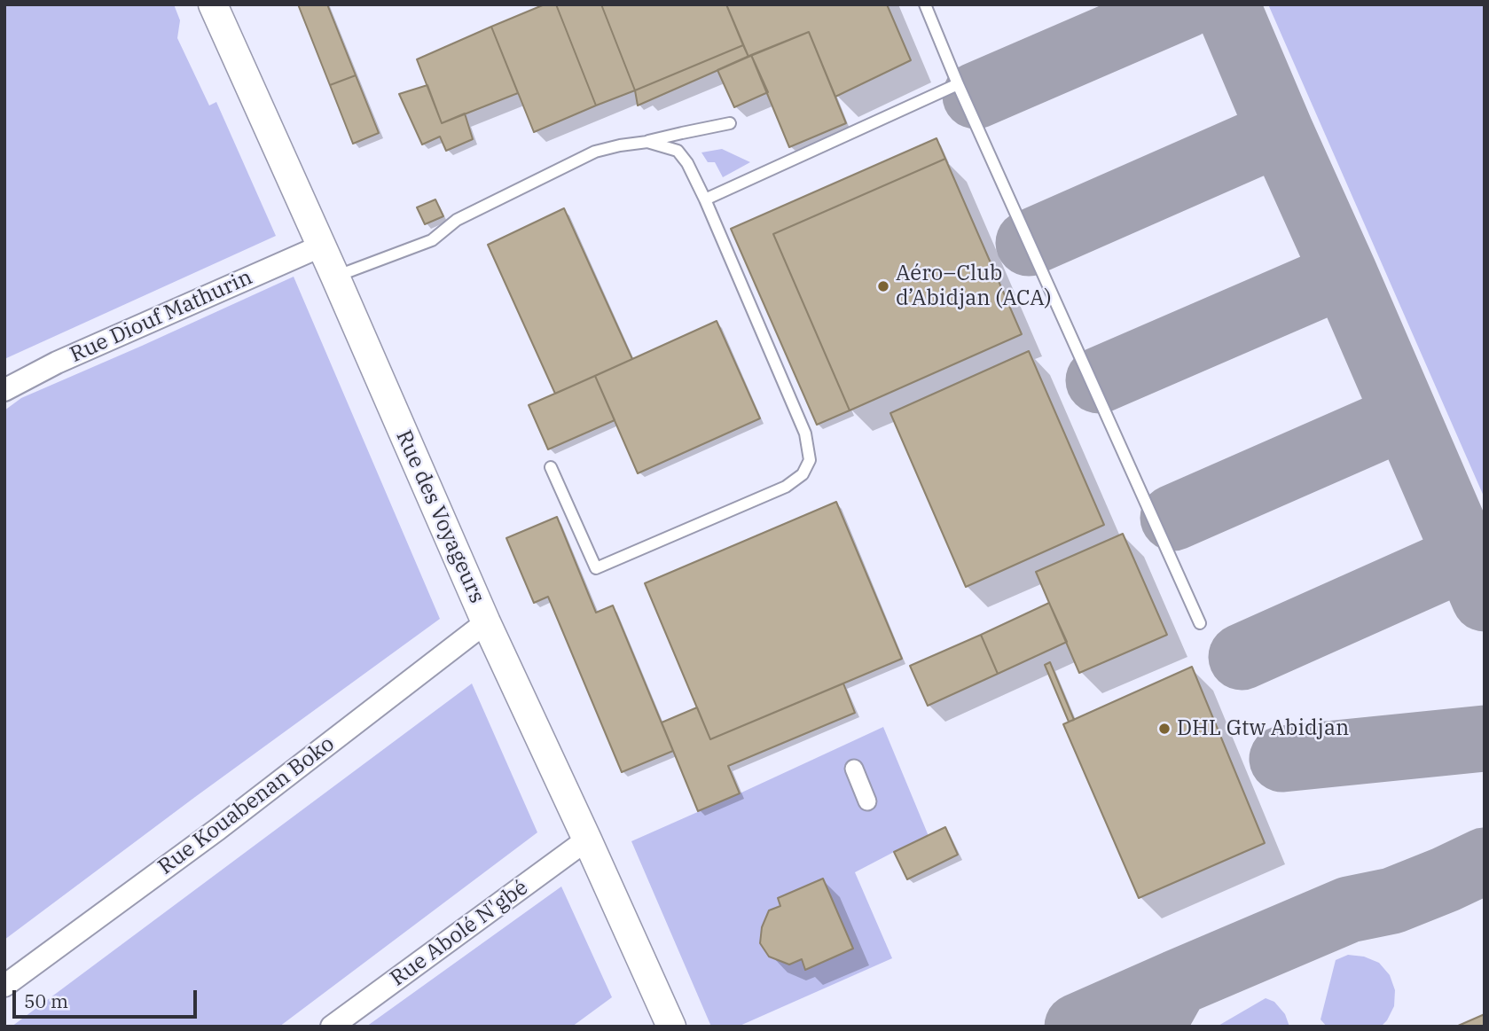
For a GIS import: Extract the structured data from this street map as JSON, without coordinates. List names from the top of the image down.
{
  "streets": {
    "street": [
      "Rue Diouf Mathurin",
      "Rue des Voyageurs",
      "Rue Kouabenan Boko",
      "Rue Abolé N'gbé"
    ]
  },
  "crossings": [
    ["Rue Diouf Mathurin", "Rue des Voyageurs"],
    ["Rue des Voyageurs", "Rue Kouabenan Boko"],
    ["Rue des Voyageurs", "Rue Abolé N'gbé"]
  ],
  "places": ["Aéro–Club d’Abidjan (ACA)", "DHL Gtw Abidjan"],
  "scale_bar": "50 m"
}
